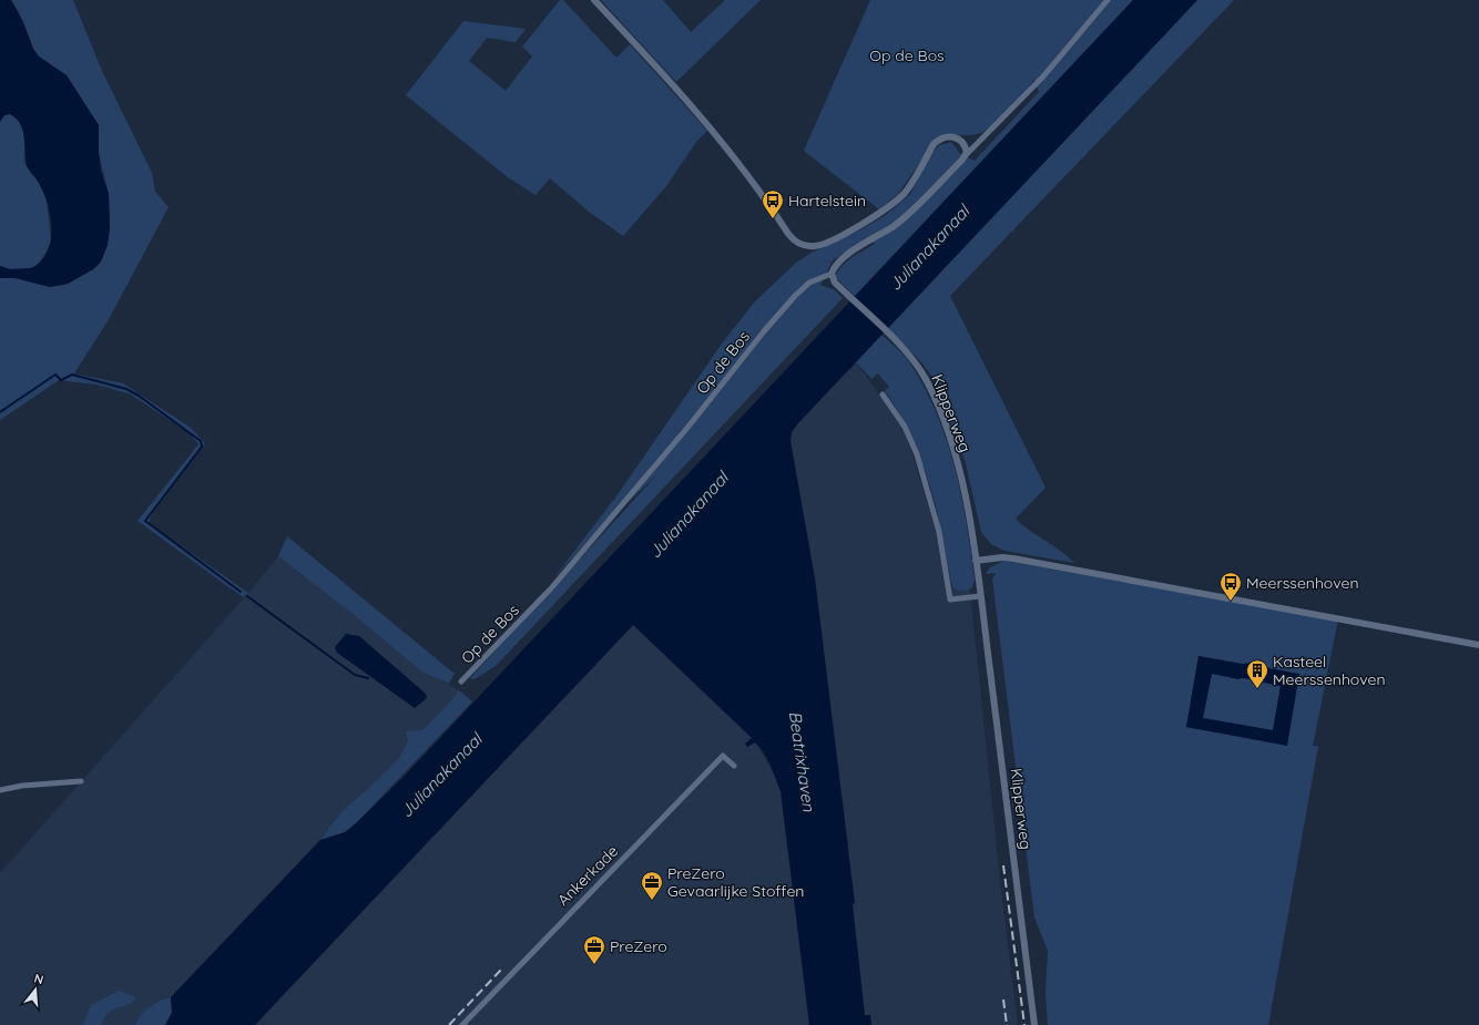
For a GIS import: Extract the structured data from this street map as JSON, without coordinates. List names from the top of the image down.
{
  "streets": {
    "street": ["Op de Bos", "Klipperweg", "Ankerkade"]
  },
  "crossings": [
    ["Op de Bos", "Klipperweg"]
  ],
  "water": ["Julianakanaal", "Beatrixhaven"],
  "parks": ["Op de Bos"],
  "places": {
    "bus stop": ["Hartelstein", "Meerssenhoven"],
    "building": ["Kasteel Meerssenhoven"],
    "office": ["PreZero Gevaarlijke Stoffen", "PreZero"]
  },
  "north": "top"
}
